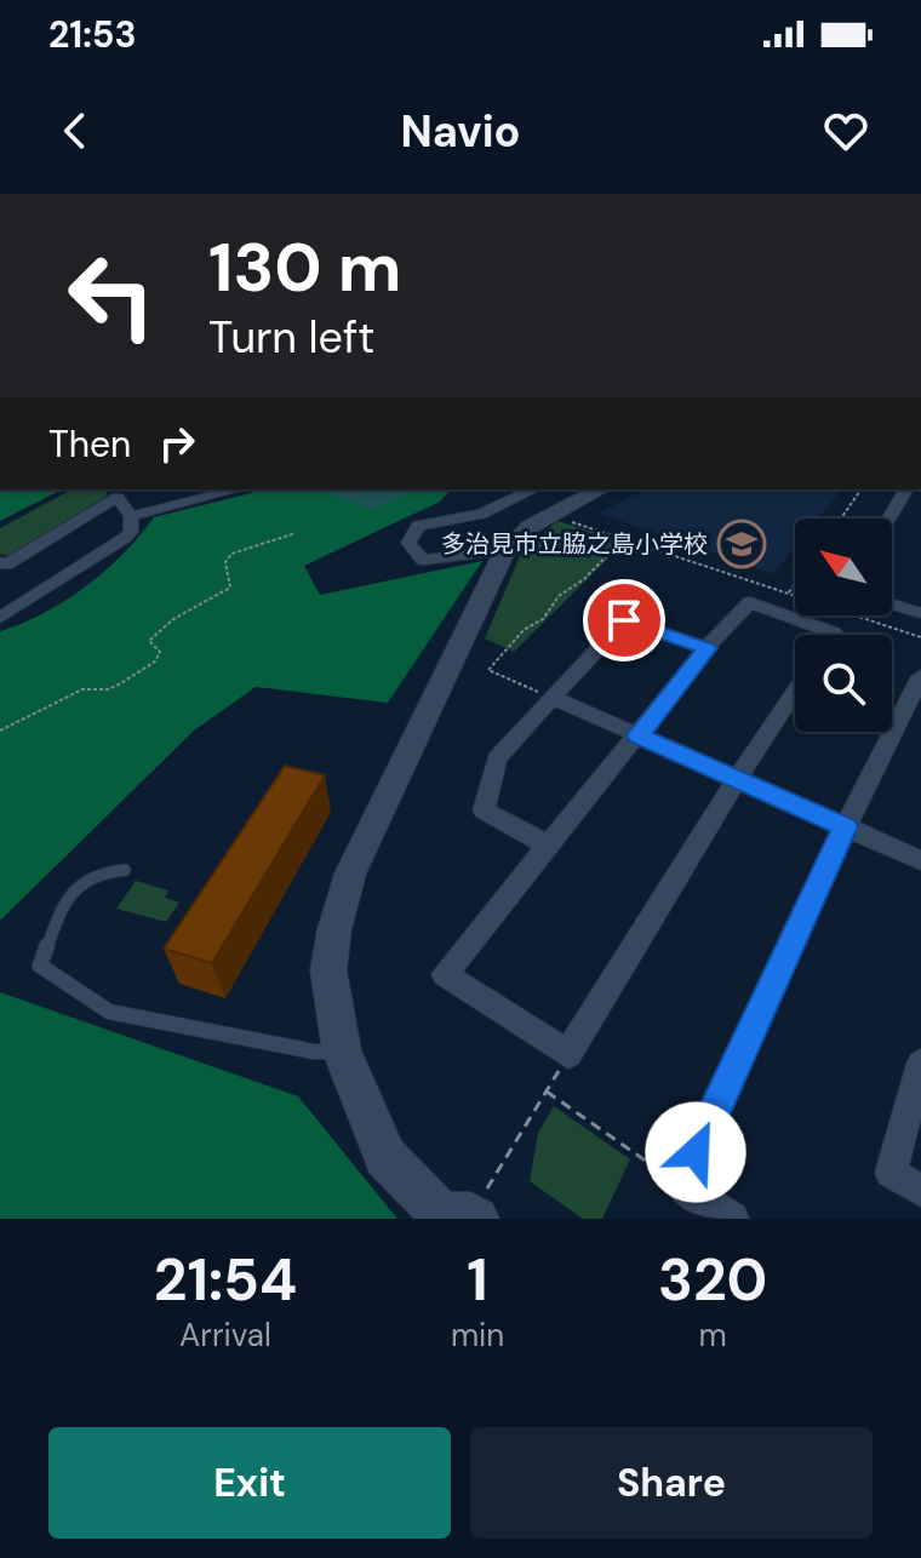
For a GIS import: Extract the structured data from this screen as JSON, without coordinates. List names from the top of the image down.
{
  "places": {
    "school or university": ["多治見市立脇之島小学校"]
  },
  "north": "top left",
  "page": {
    "status": "21:53",
    "header": "Navio",
    "turn": ["130 m", "Turn left"],
    "then": "Then",
    "eta": [
      "21:54",
      "Arrival",
      "1",
      "min",
      "320",
      "m"
    ],
    "buttons": ["Exit", "Share"]
  }
}
